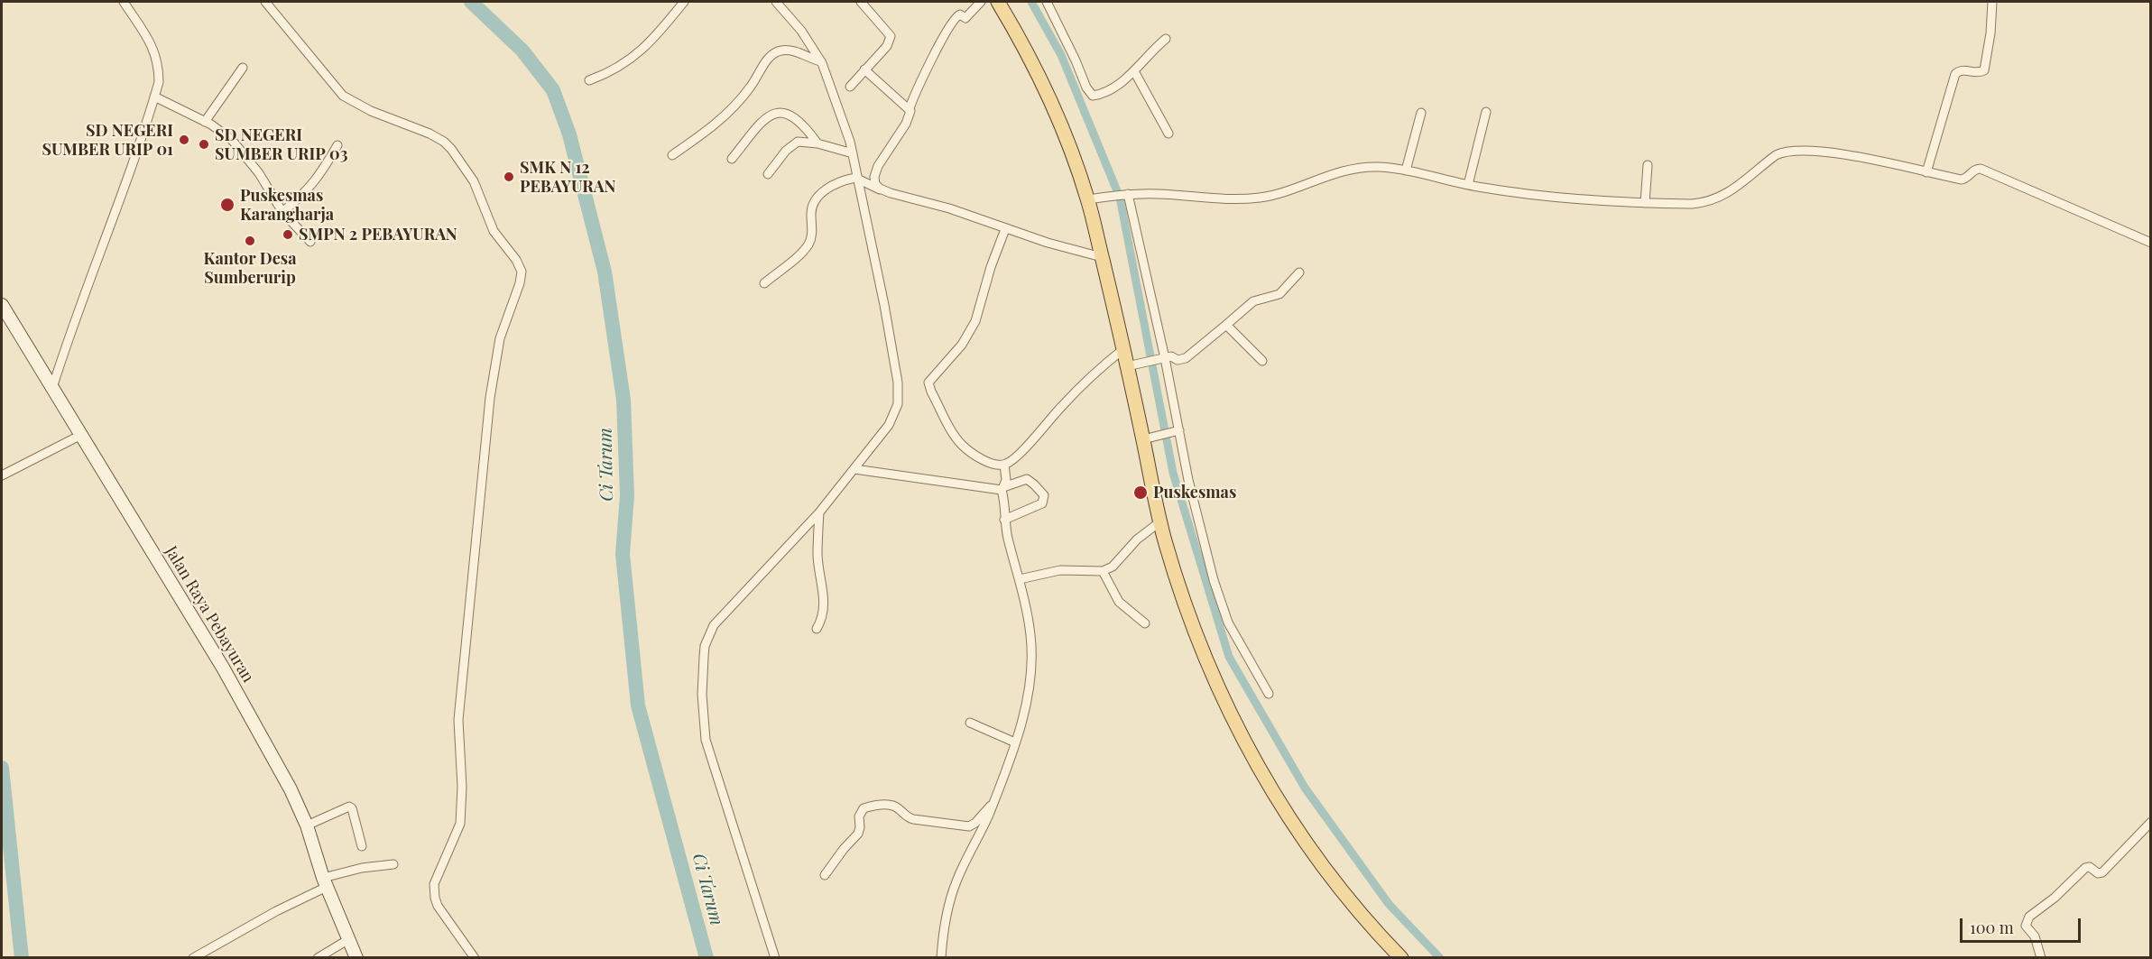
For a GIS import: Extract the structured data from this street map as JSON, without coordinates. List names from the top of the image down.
{
  "streets": {
    "main road": ["Jalan Raya Pebayuran"]
  },
  "water": ["Ci Tarum"],
  "places": [
    "SD NEGERI SUMBER URIP 01",
    "SD NEGERI SUMBER URIP 03",
    "SMK N 12 PEBAYURAN",
    "Puskesmas Karangharja",
    "SMPN 2 PEBAYURAN",
    "Kantor Desa Sumberurip",
    "Puskesmas"
  ],
  "scale_bar": "100 m"
}
